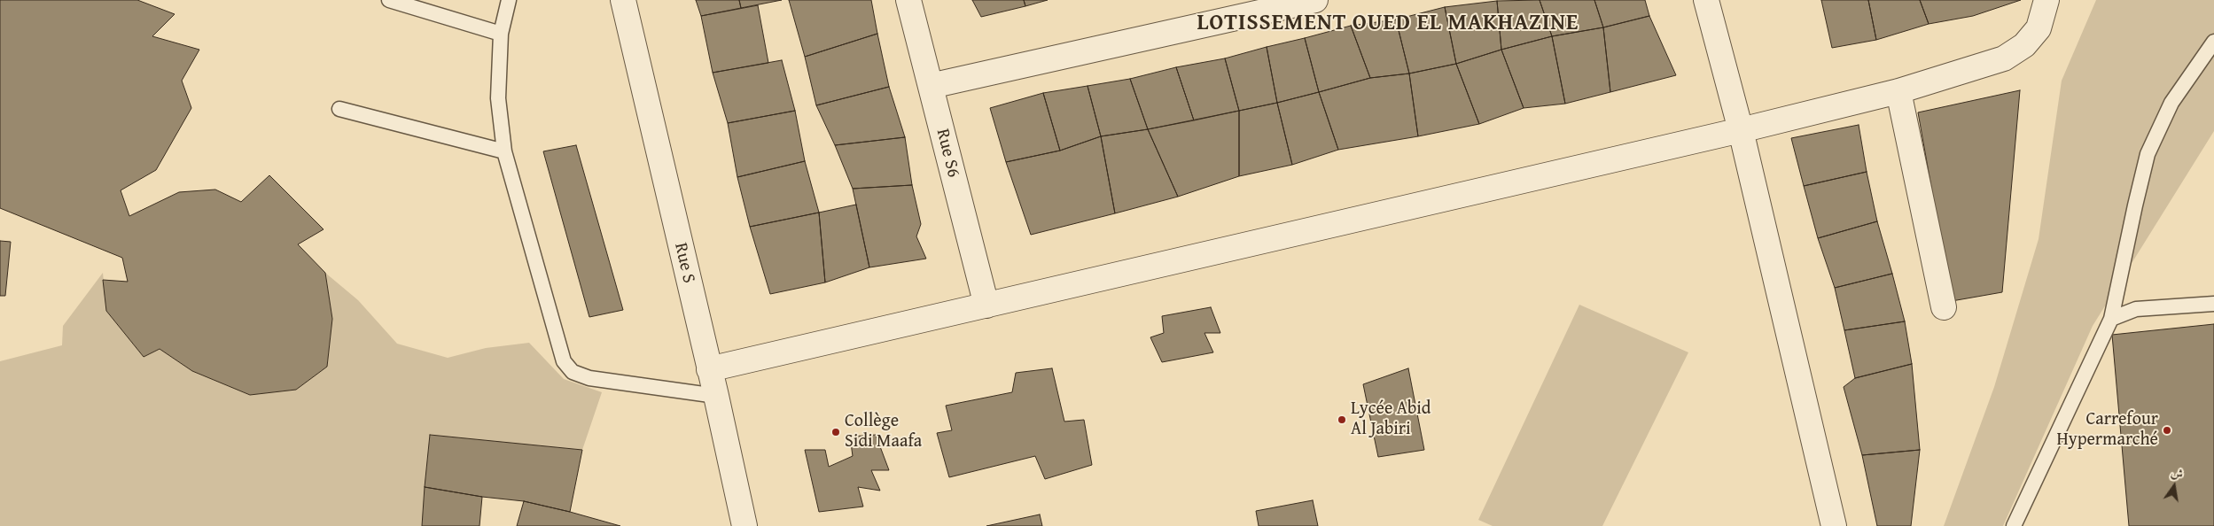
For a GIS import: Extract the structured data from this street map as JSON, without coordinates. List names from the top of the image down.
{
  "streets": {
    "street": ["Rue S6", "Rue S"]
  },
  "districts": ["LOTISSEMENT OUED EL MAKHAZINE"],
  "places": ["Lycée Abid Al Jabiri", "Carrefour Hypermarché", "Collège Sidi Maafa"],
  "north": "top"
}
